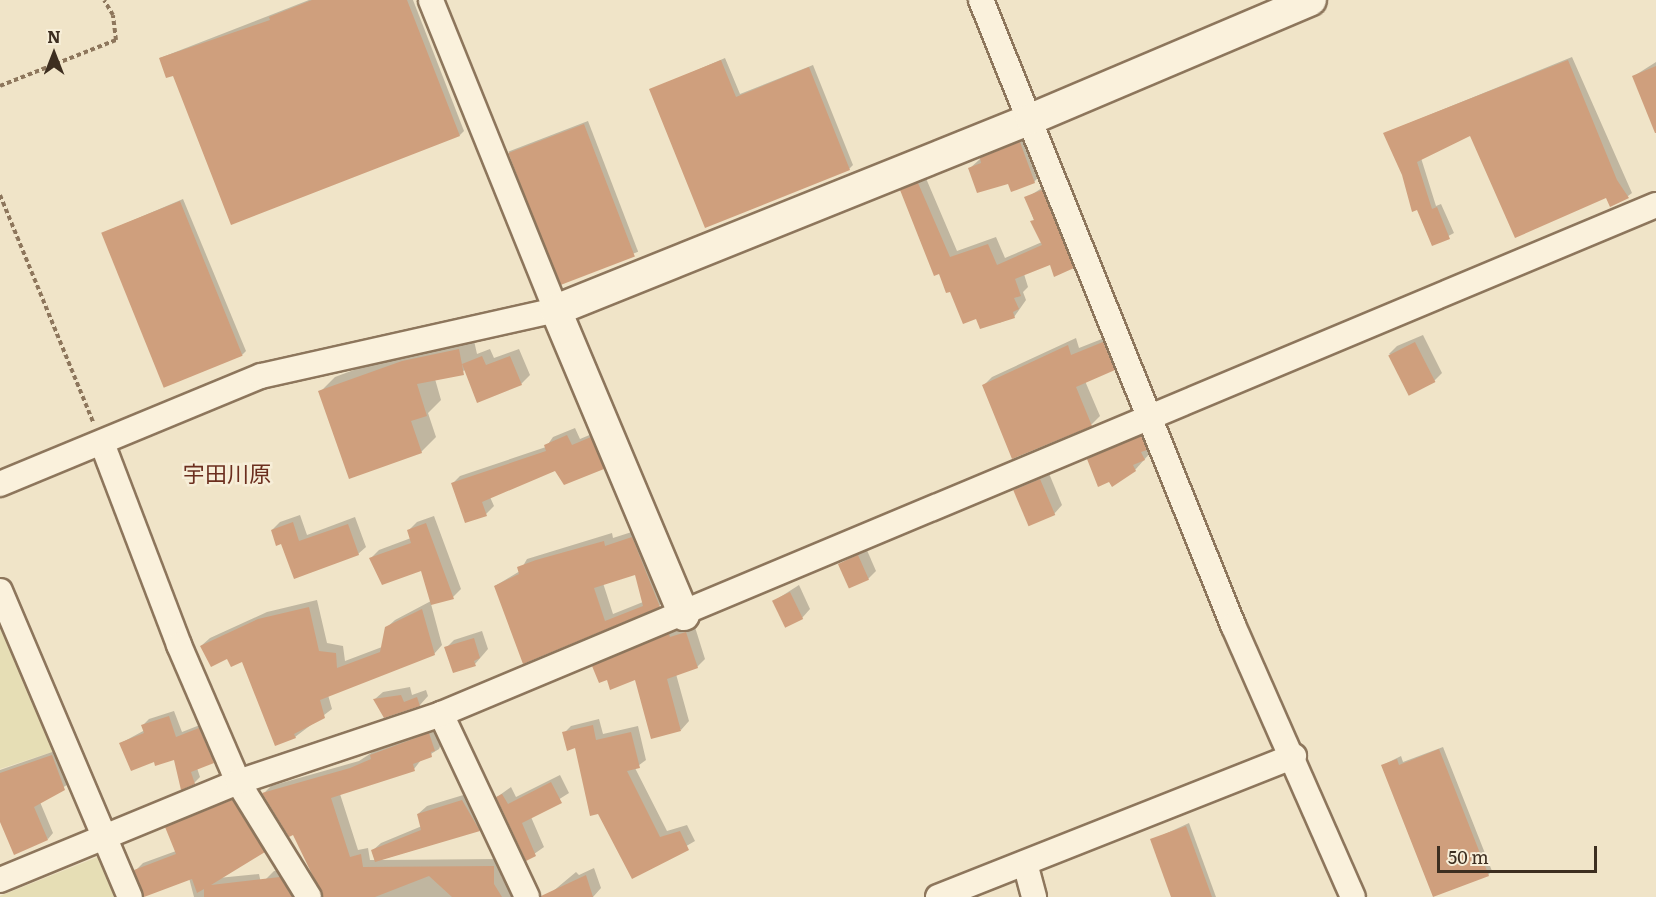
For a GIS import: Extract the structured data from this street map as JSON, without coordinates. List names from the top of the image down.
{
  "districts": ["宇田川原"],
  "scale_bar": "50 m",
  "north": "top"
}
